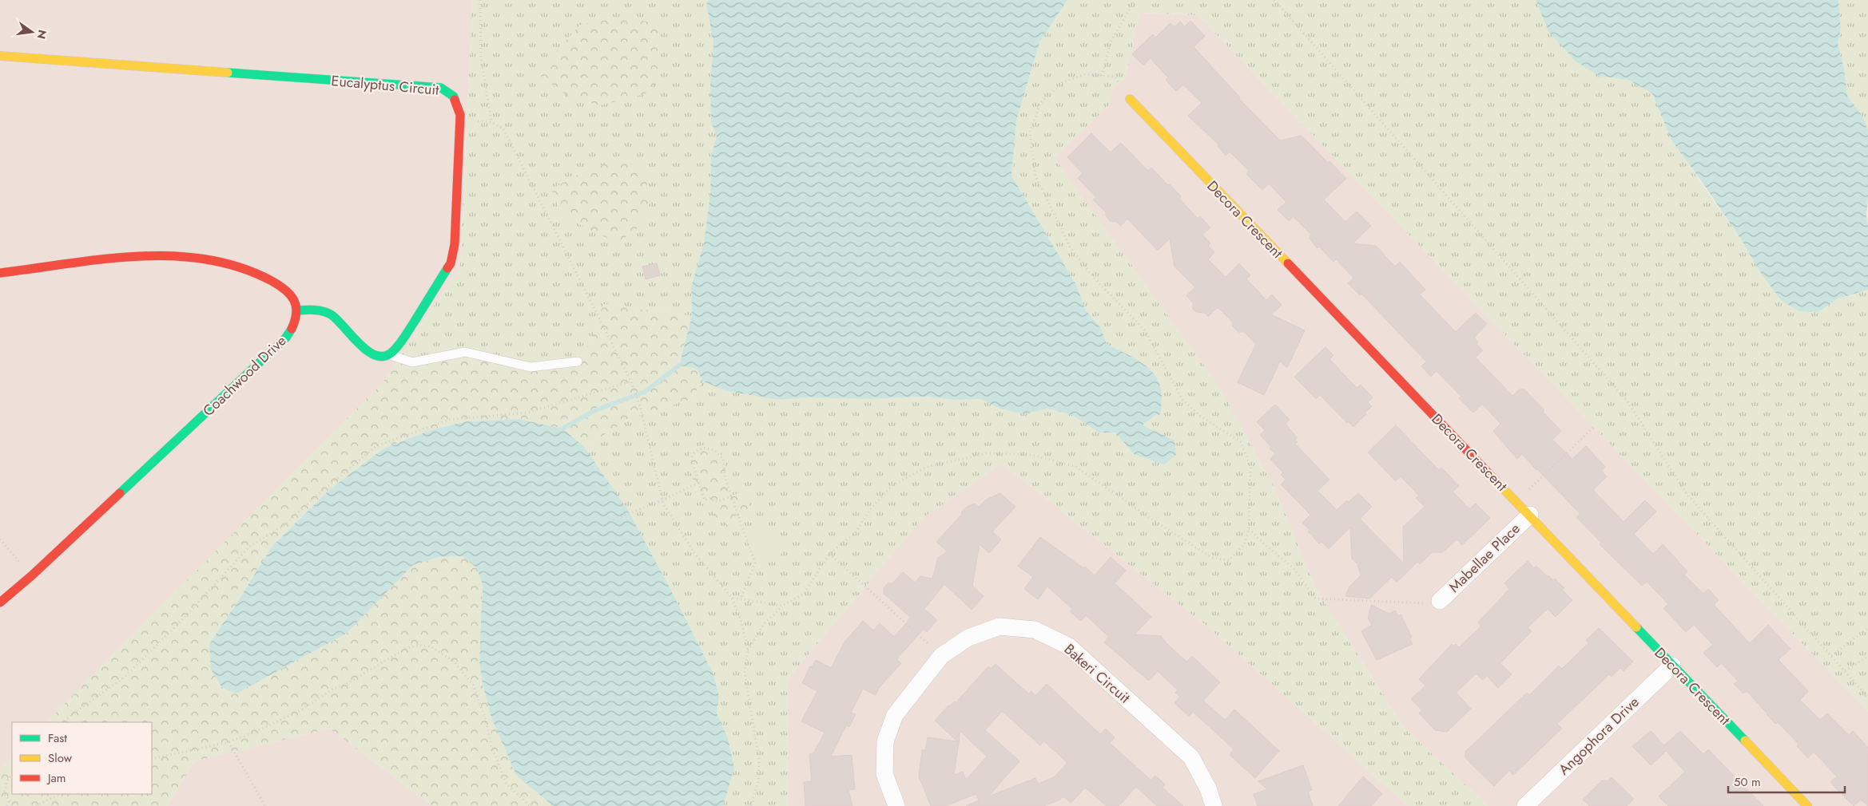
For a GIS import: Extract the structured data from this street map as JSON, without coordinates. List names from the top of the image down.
{
  "streets": {
    "street": [
      "Eucalyptus Circuit",
      "Decora Crescent",
      "Coachwood Drive",
      "Mabellae Place",
      "Bakeri Circuit",
      "Angophora Drive"
    ]
  },
  "crossings": [
    ["Decora Crescent", "Mabellae Place"],
    ["Decora Crescent", "Angophora Drive"]
  ],
  "legend": ["Fast", "Slow", "Jam"],
  "scale_bar": "50 m",
  "north": "right"
}
